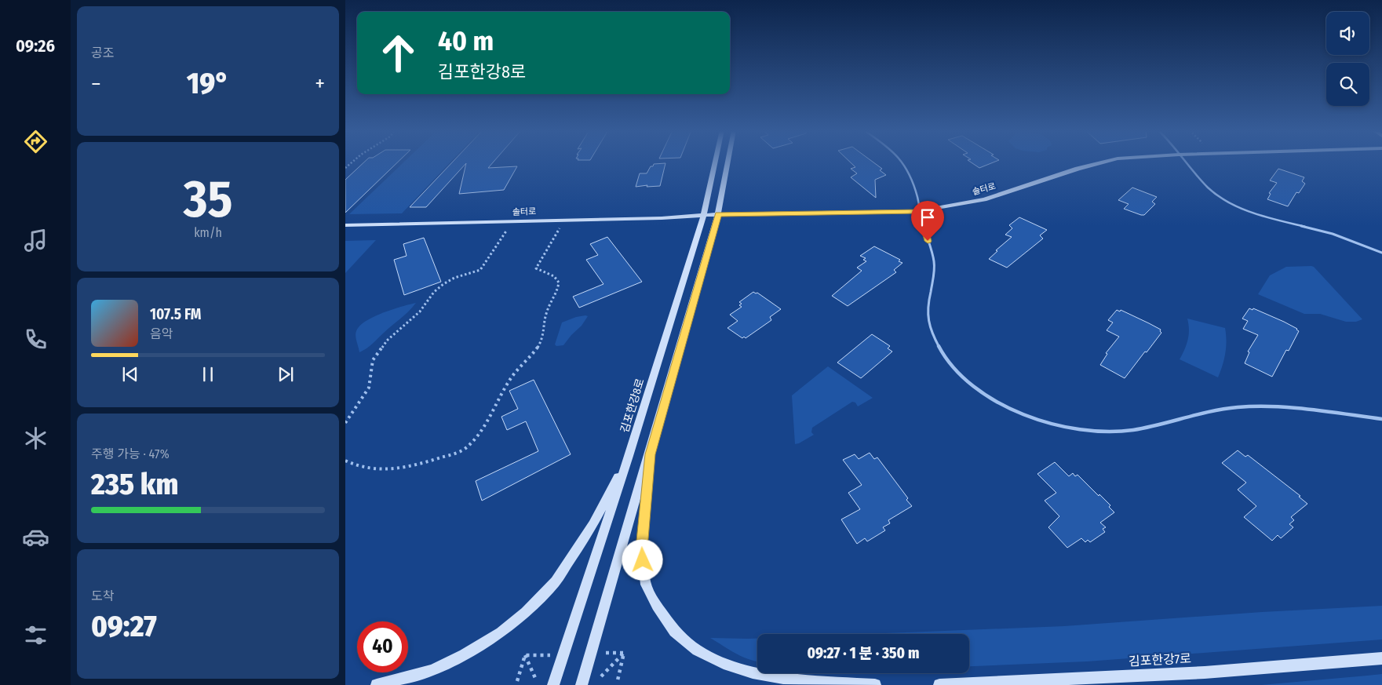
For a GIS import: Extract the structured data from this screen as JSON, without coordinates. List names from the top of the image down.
{
  "streets": {
    "street": ["솔터로", "김포한강8로", "김포한강7로"]
  },
  "crossings": [
    ["솔터로", "김포한강8로"]
  ],
  "page": {
    "tabs": "09:26",
    "tile": [
      "공조",
      ["35", "km/h"],
      ["주행 가능 · 47%", "235 km"],
      ["도착", "09:27"]
    ],
    "turn": ["40 m", "김포한강8로"],
    "heat": ["−", "19°", "+"],
    "song": ["107.5 FM", "음악"],
    "limit": "40",
    "trip": "09:27 · 1 분 · 350 m"
  }
}
